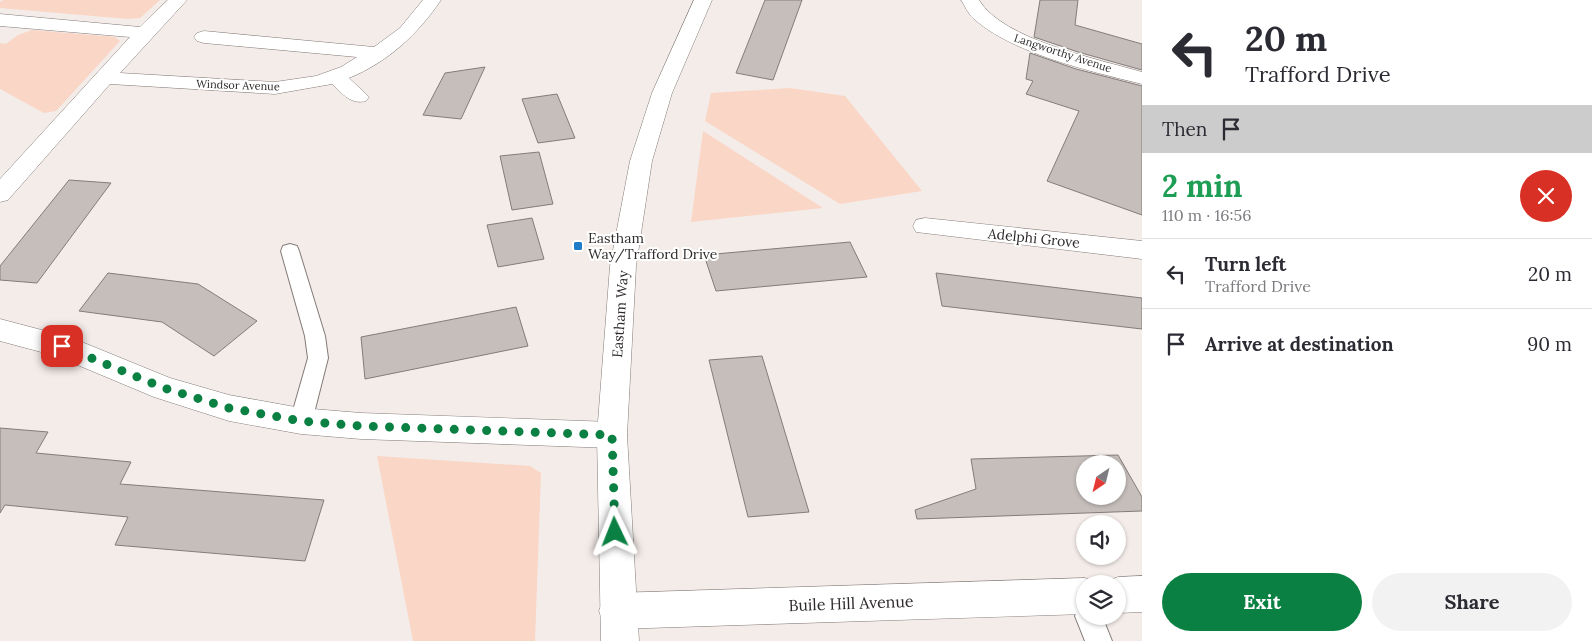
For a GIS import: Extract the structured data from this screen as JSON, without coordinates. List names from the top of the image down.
{
  "streets": {
    "street": [
      "Langworthy Avenue",
      "Windsor Avenue",
      "Adelphi Grove",
      "Eastham Way",
      "Buile Hill Avenue"
    ]
  },
  "crossings": [
    ["Eastham Way", "Buile Hill Avenue"]
  ],
  "places": {
    "transit": ["Eastham Way/Trafford Drive"]
  },
  "north": "bottom left",
  "page": {
    "turn": ["20 m", "Trafford Drive"],
    "then": "Then",
    "heading": ["2 min", "110 m · 16:56"],
    "list": [
      {
        "name": "Turn left",
        "note": "Trafford Drive",
        "value": "20 m"
      },
      {
        "name": "Arrive at destination",
        "value": "90 m"
      }
    ],
    "buttons": ["Exit", "Share"]
  }
}
